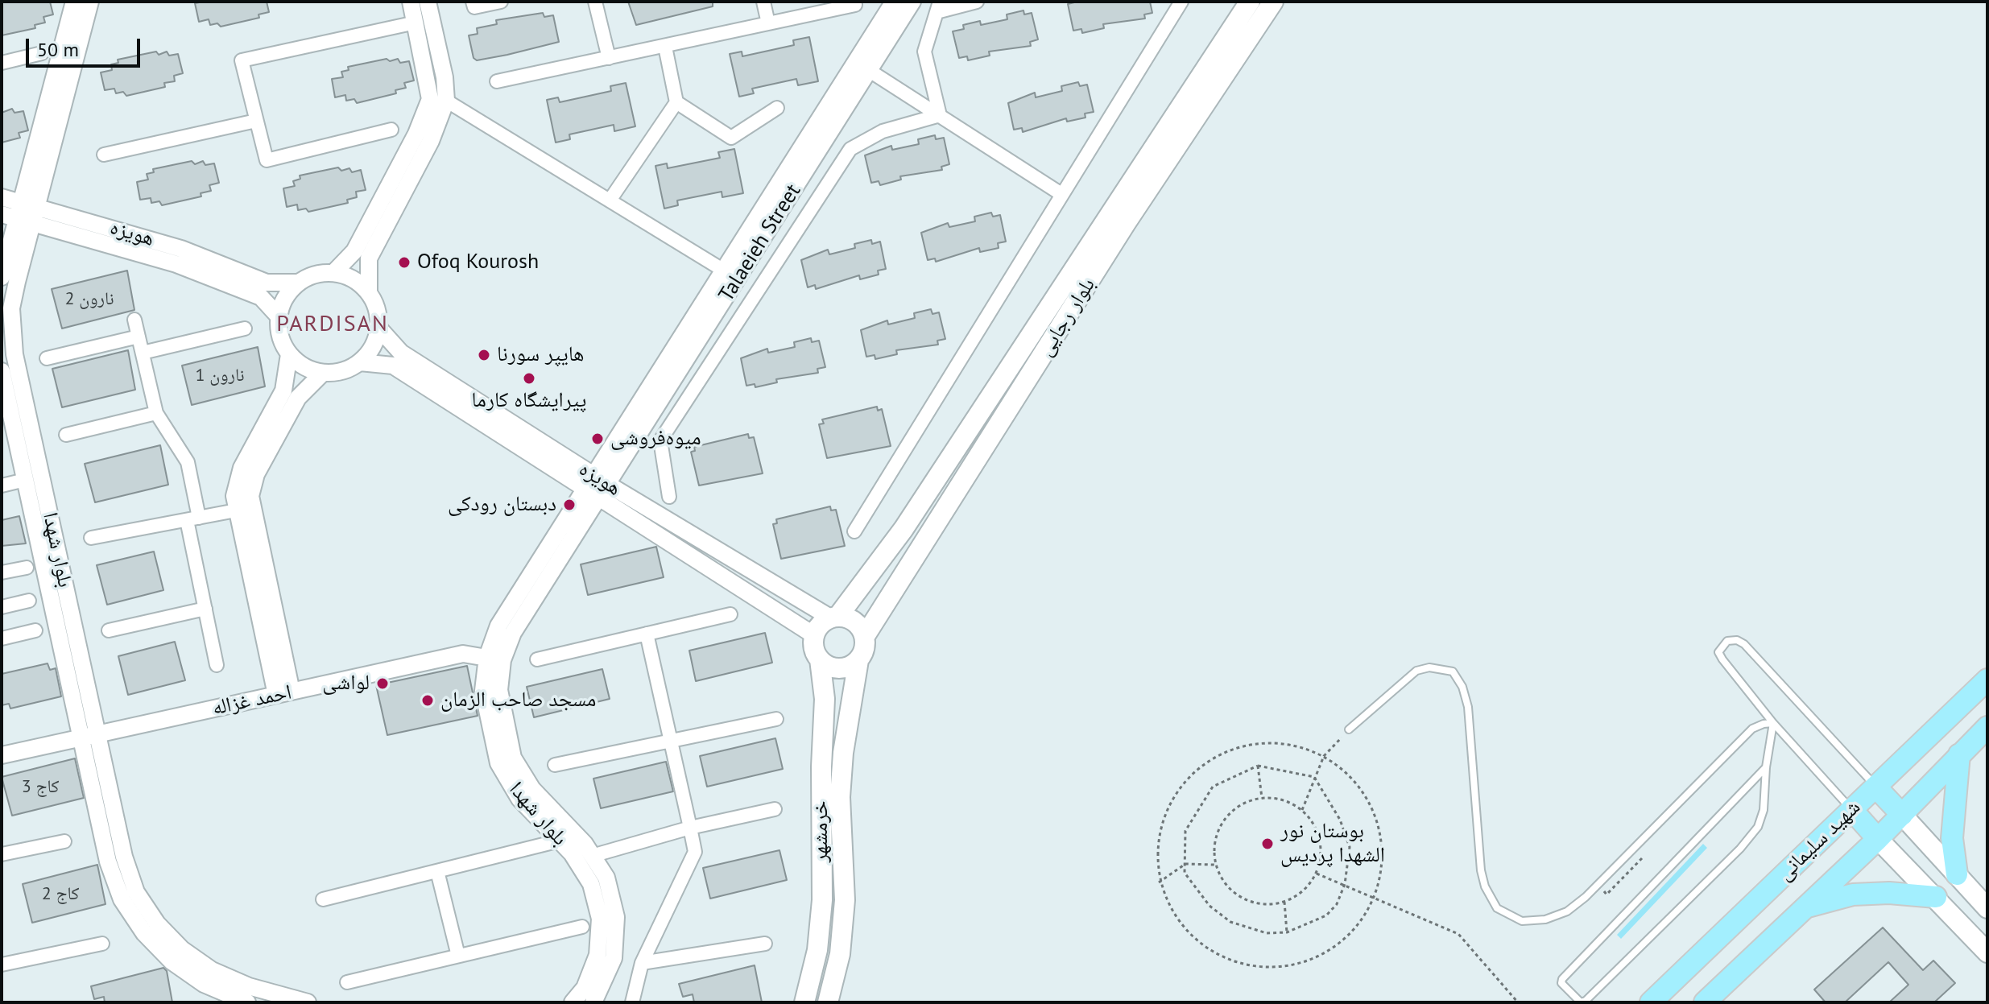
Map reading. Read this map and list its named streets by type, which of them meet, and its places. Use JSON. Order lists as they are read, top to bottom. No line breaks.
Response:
{"streets":{"main road":["بلوار رجایی","خرمشهر","شهید سلیمانی"],"street":["هویزه","Talaeieh Street","بلوار شهدا","احمد غزاله"]},"crossings":[["هویزه","Talaeieh Street"],["هویزه","بلوار رجایی"],["هویزه","بلوار شهدا"],["هویزه","خرمشهر"],["Talaeieh Street","بلوار شهدا"],["بلوار رجایی","خرمشهر"],["بلوار شهدا","احمد غزاله"]],"districts":["PARDISAN"],"places":["Ofoq Kourosh","هایپر سورنا","پیرایشگاه کارما","میوه‌فروشی","دبستان رودکی","لواشی","مسجد صاحب الزمان","بوستان نور الشهدا پردیس"],"house_numbers":["نارون 2","نارون 1","کاج 3","کاج 2"],"scale_bar":"50 m"}
